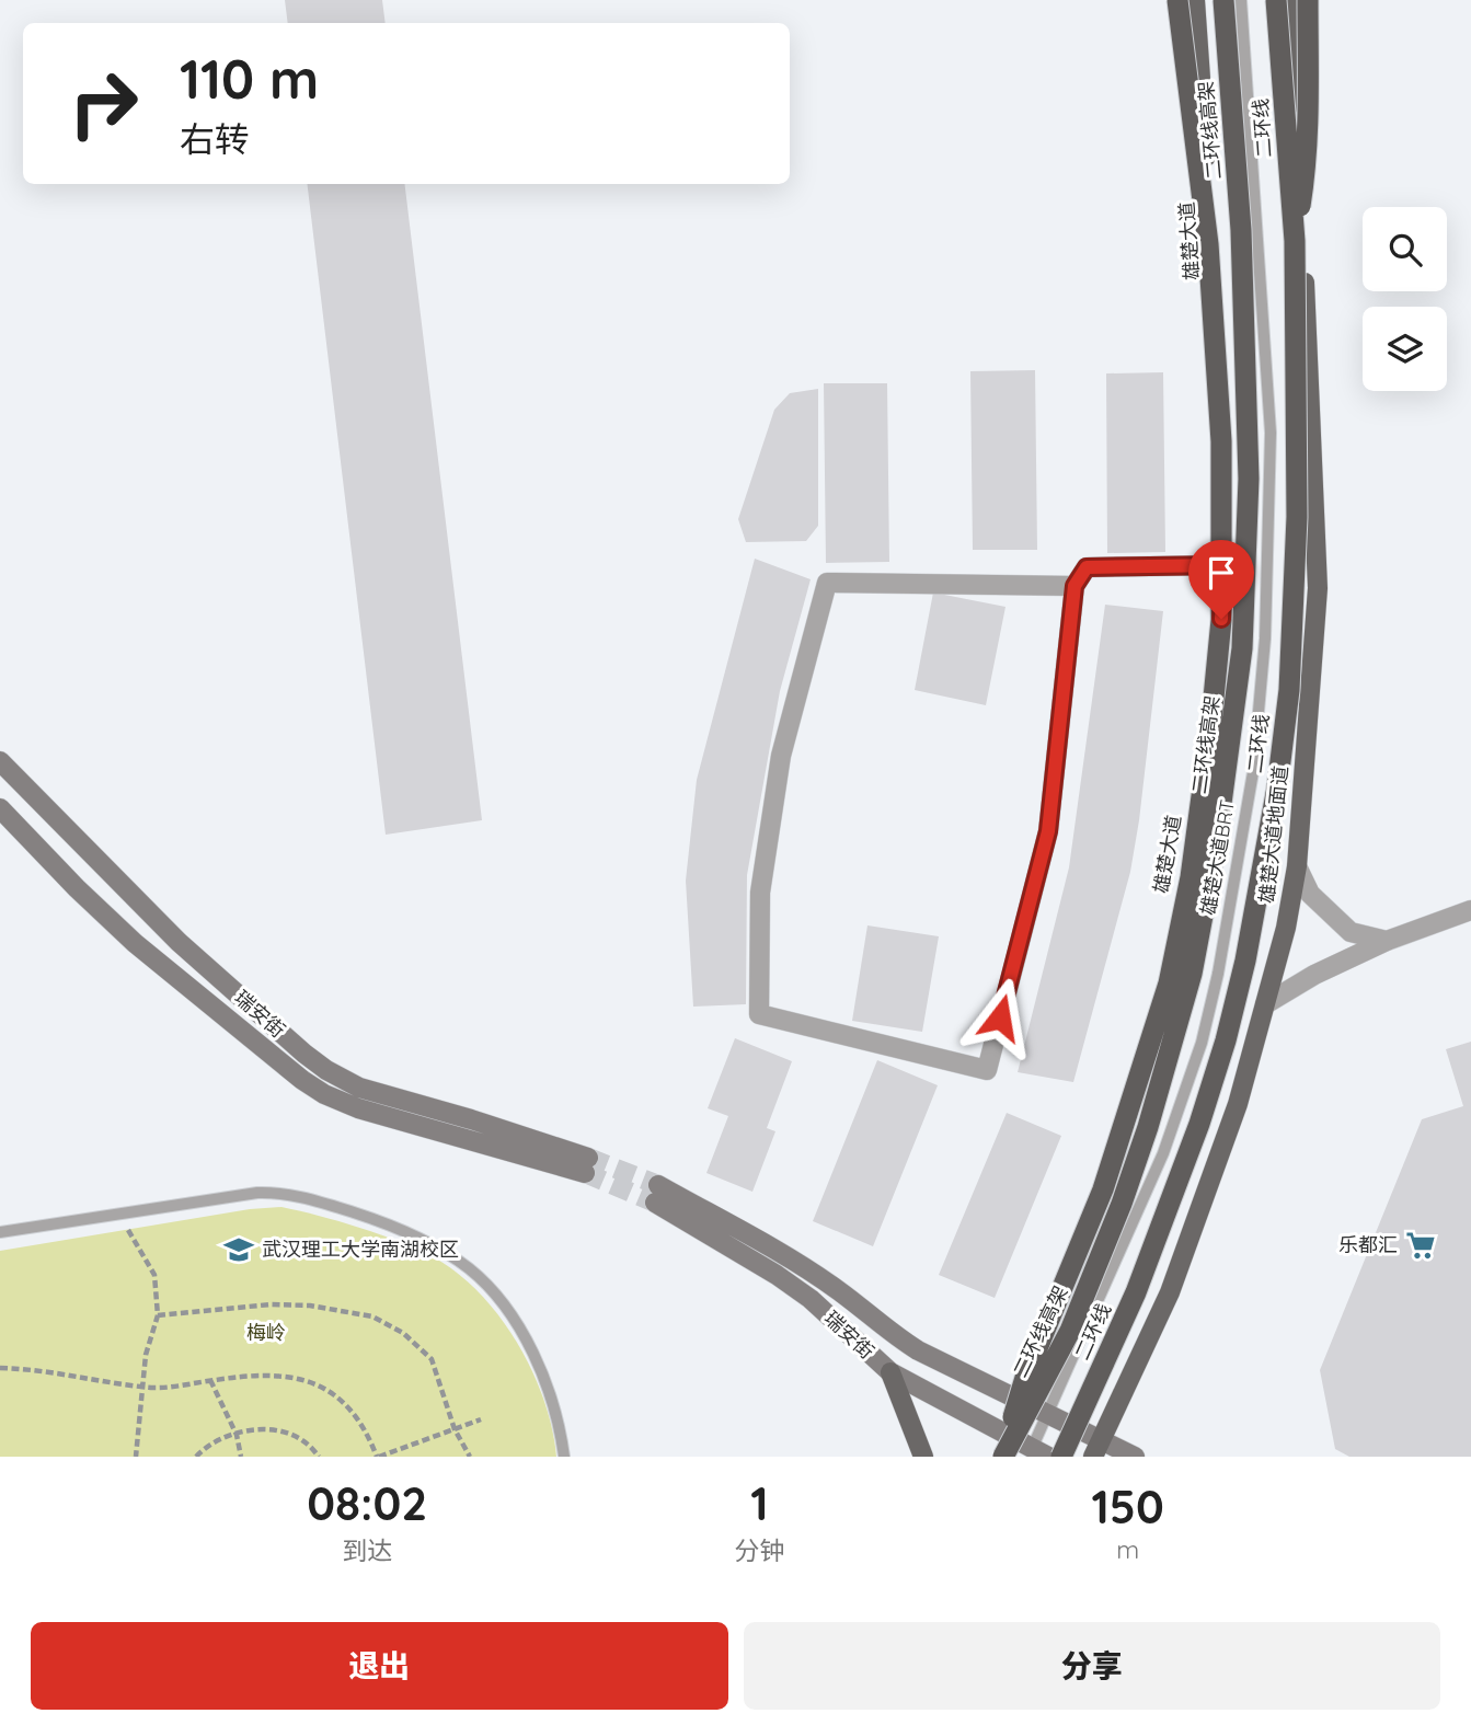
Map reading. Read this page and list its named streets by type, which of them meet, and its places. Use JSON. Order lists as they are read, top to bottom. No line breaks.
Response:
{"streets":{"highway":["二环线","二环线高架"],"main road":["雄楚大道","雄楚大道地面道","瑞安街"],"lane":["雄楚大道BRT"]},"crossings":[["二环线高架","雄楚大道"],["雄楚大道","瑞安街"],["雄楚大道地面道","瑞安街"],["雄楚大道BRT","瑞安街"]],"parks":["梅岭"],"places":{"supermarket":["乐都汇"],"school or university":["武汉理工大学南湖校区"]},"page":{"turn":["110 m","右转"],"eta":["08:02","到达","1","分钟","150","m"],"buttons":["退出","分享"]}}
